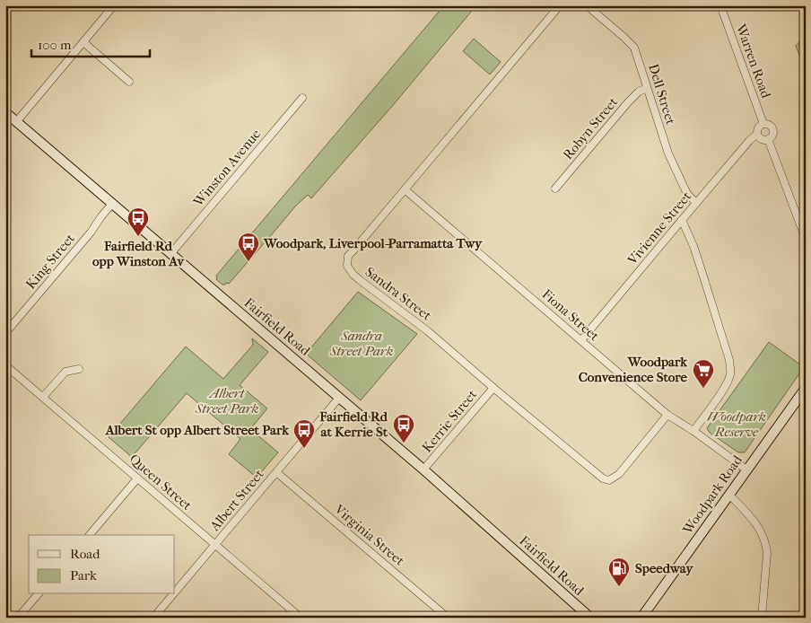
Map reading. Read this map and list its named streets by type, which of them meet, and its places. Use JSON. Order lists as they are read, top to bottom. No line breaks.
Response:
{"streets":{"main road":["Fairfield Road","Woodpark Road"],"street":["Warren Road","Dell Street","Robyn Street","Winston Avenue","Vivienne Street","King Street","Sandra Street","Fiona Street","Kerrie Street","Queen Street","Albert Street","Virginia Street"]},"crossings":[["Warren Road","Vivienne Street"],["Dell Street","Robyn Street"],["Dell Street","Vivienne Street"],["Winston Avenue","Fairfield Road"],["Vivienne Street","Fiona Street"],["King Street","Fairfield Road"],["Sandra Street","Fiona Street"],["Sandra Street","Kerrie Street"],["Fiona Street","Woodpark Road"],["Fairfield Road","Kerrie Street"],["Fairfield Road","Albert Street"],["Queen Street","Albert Street"],["Albert Street","Virginia Street"]],"parks":["Sandra Street Park","Albert Street Park","Woodpark Reserve"],"places":{"bus stop":["Fairfield Rd opp Winston Av","Woodpark, Liverpool-Parramatta Twy","Fairfield Rd at Kerrie St","Albert St opp Albert Street Park"],"supermarket":["Woodpark Convenience Store"],"fuel station":["Speedway"]},"legend":["Road","Park"],"scale_bar":"100 m"}
